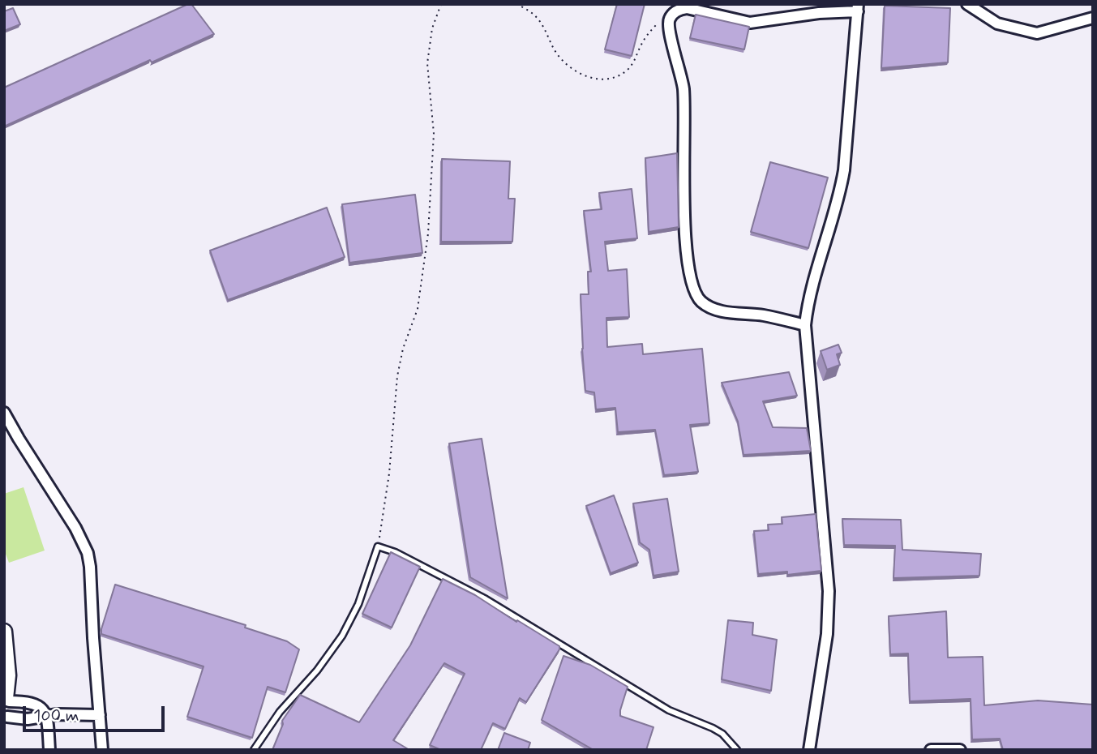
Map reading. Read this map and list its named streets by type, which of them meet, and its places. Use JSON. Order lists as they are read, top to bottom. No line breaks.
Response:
{"scale_bar":"100 m"}
